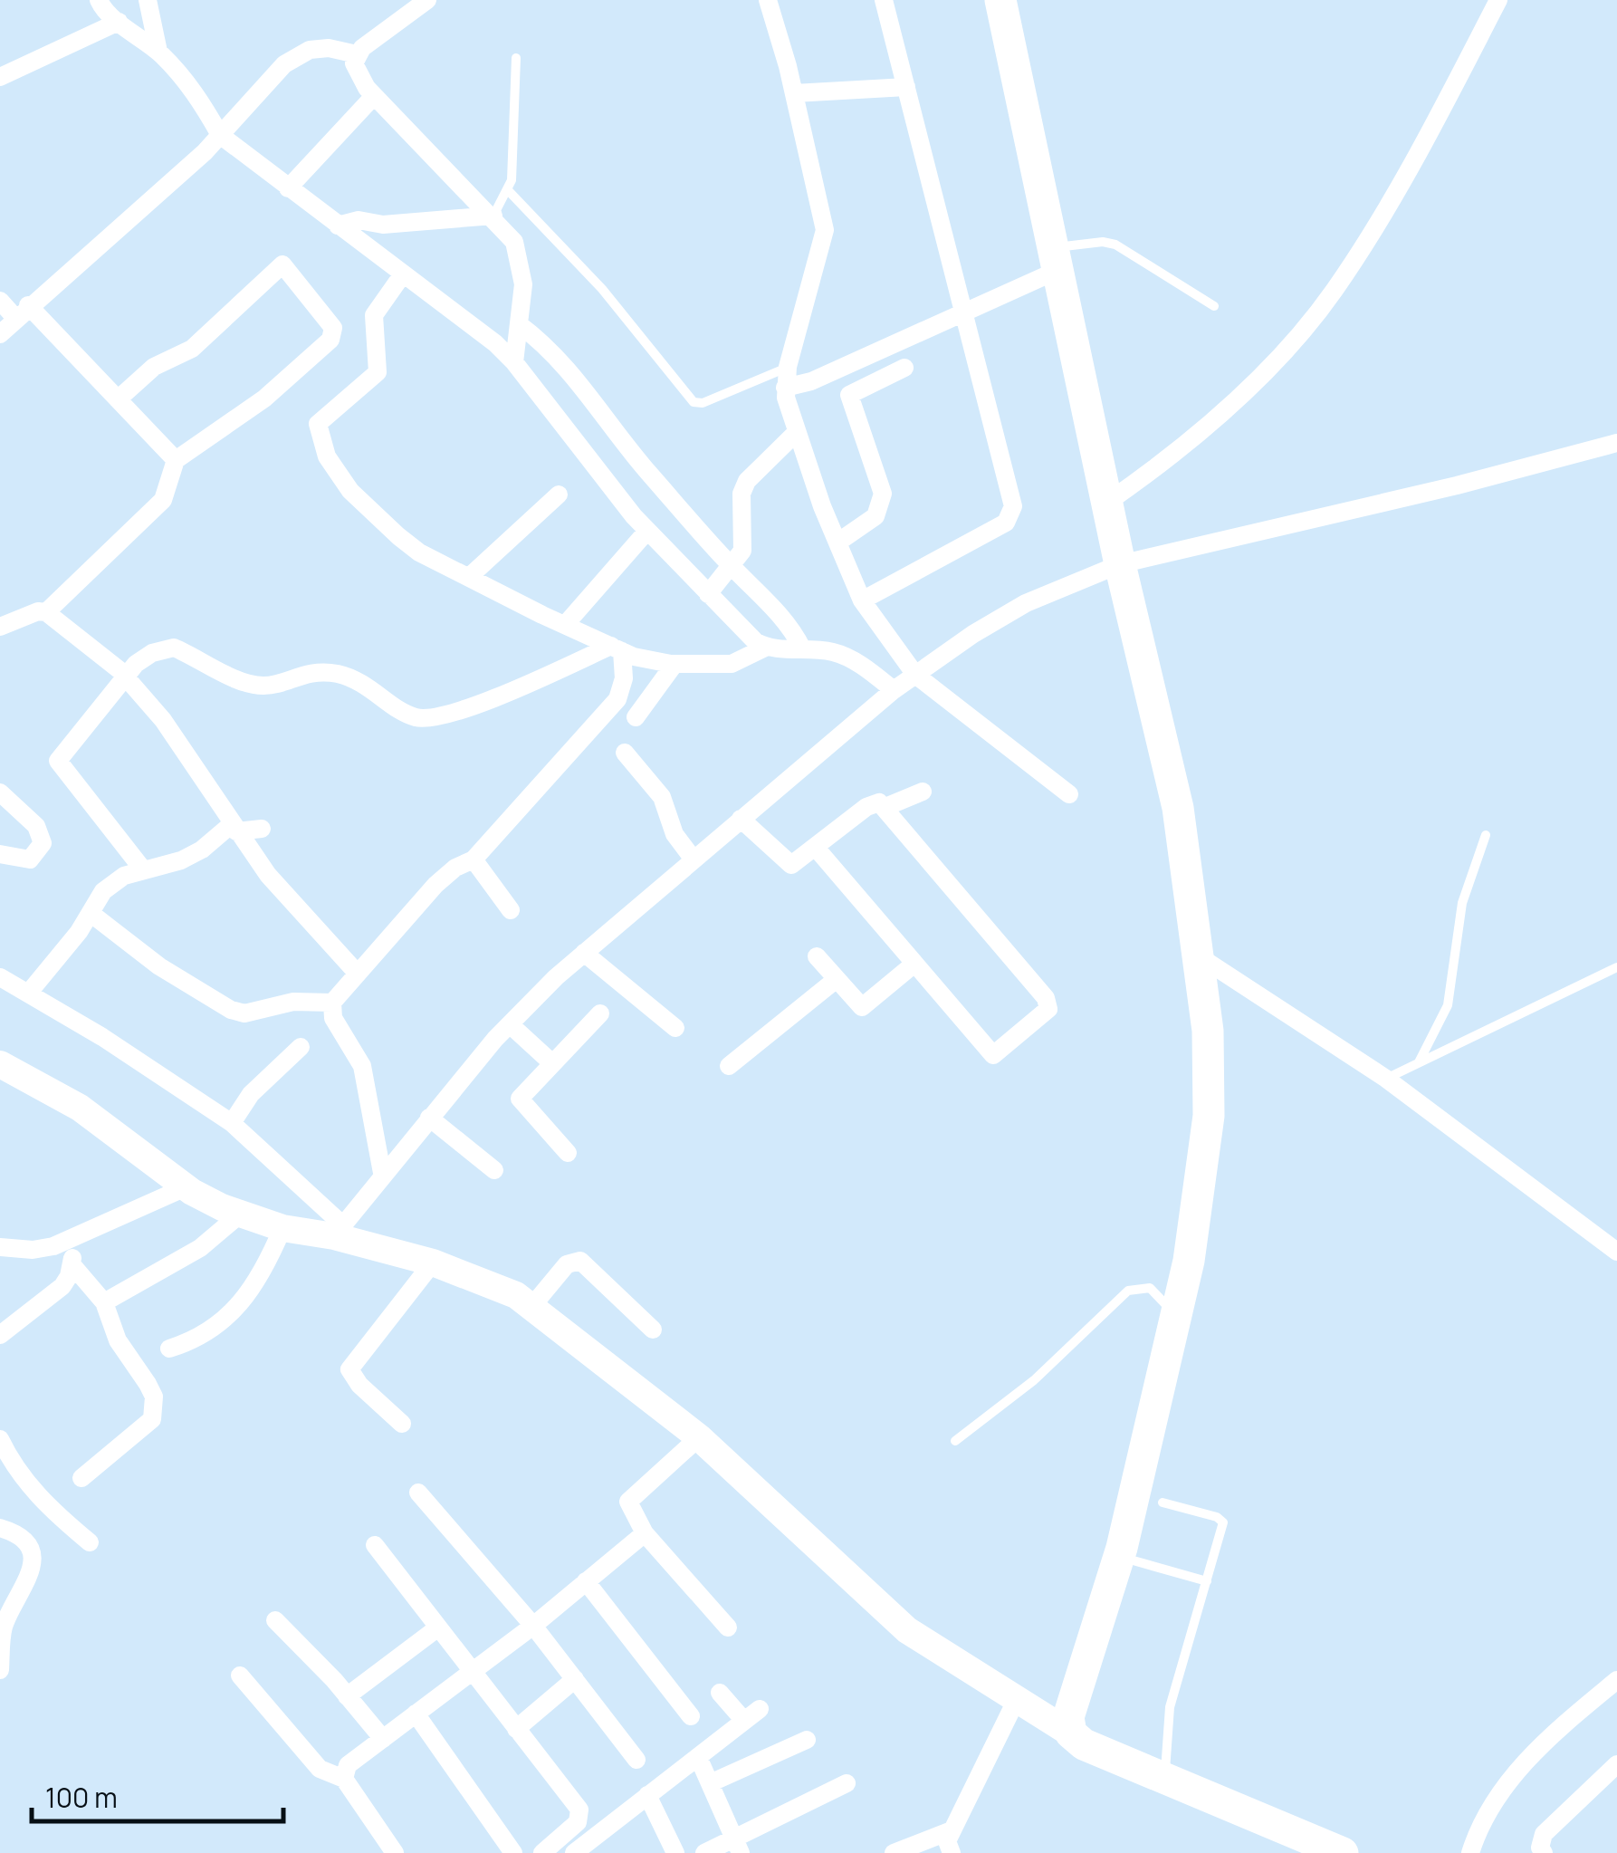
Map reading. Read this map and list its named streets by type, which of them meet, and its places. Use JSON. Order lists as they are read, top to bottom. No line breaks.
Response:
{"scale_bar":"100 m"}
